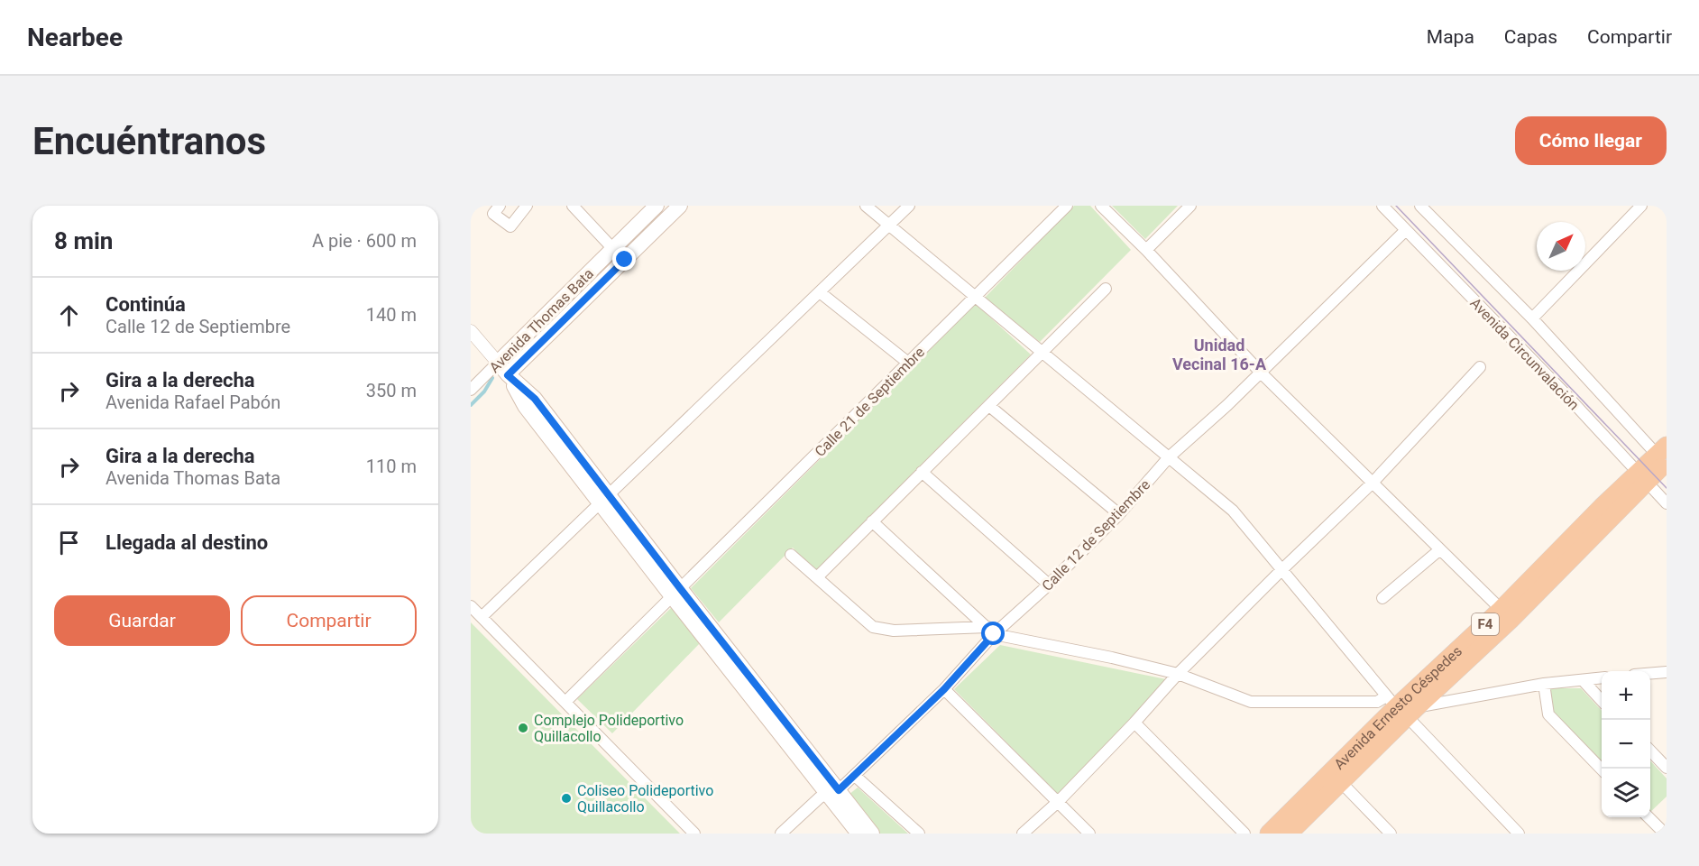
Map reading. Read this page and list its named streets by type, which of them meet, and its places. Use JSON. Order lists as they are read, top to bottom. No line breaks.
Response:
{"streets":{"highway":["F4","Avenida Ernesto Céspedes"],"main road":["Avenida Thomas Bata"],"street":["Avenida Circunvalación","Calle 21 de Septiembre","Calle 12 de Septiembre"]},"crossings":[["Avenida Circunvalación","Calle 12 de Septiembre"],["Avenida Circunvalación","Avenida Ernesto Céspedes"]],"districts":["Unidad Vecinal 16-A"],"places":["Complejo Polideportivo Quillacollo","Coliseo Polideportivo Quillacollo"],"north":"top right","page":{"header":"Nearbee","nav":["Mapa","Capas","Compartir"],"buttons":["Cómo llegar",["Guardar","Compartir"]],"title":"Encuéntranos","heading":["8 min","A pie · 600 m"],"list":[["Continúa","Calle 12 de Septiembre","140 m"],["Gira a la derecha","Avenida Rafael Pabón","350 m"],["Gira a la derecha","Avenida Thomas Bata","110 m"],"Llegada al destino"],"map_buttons":["+","−"]}}
